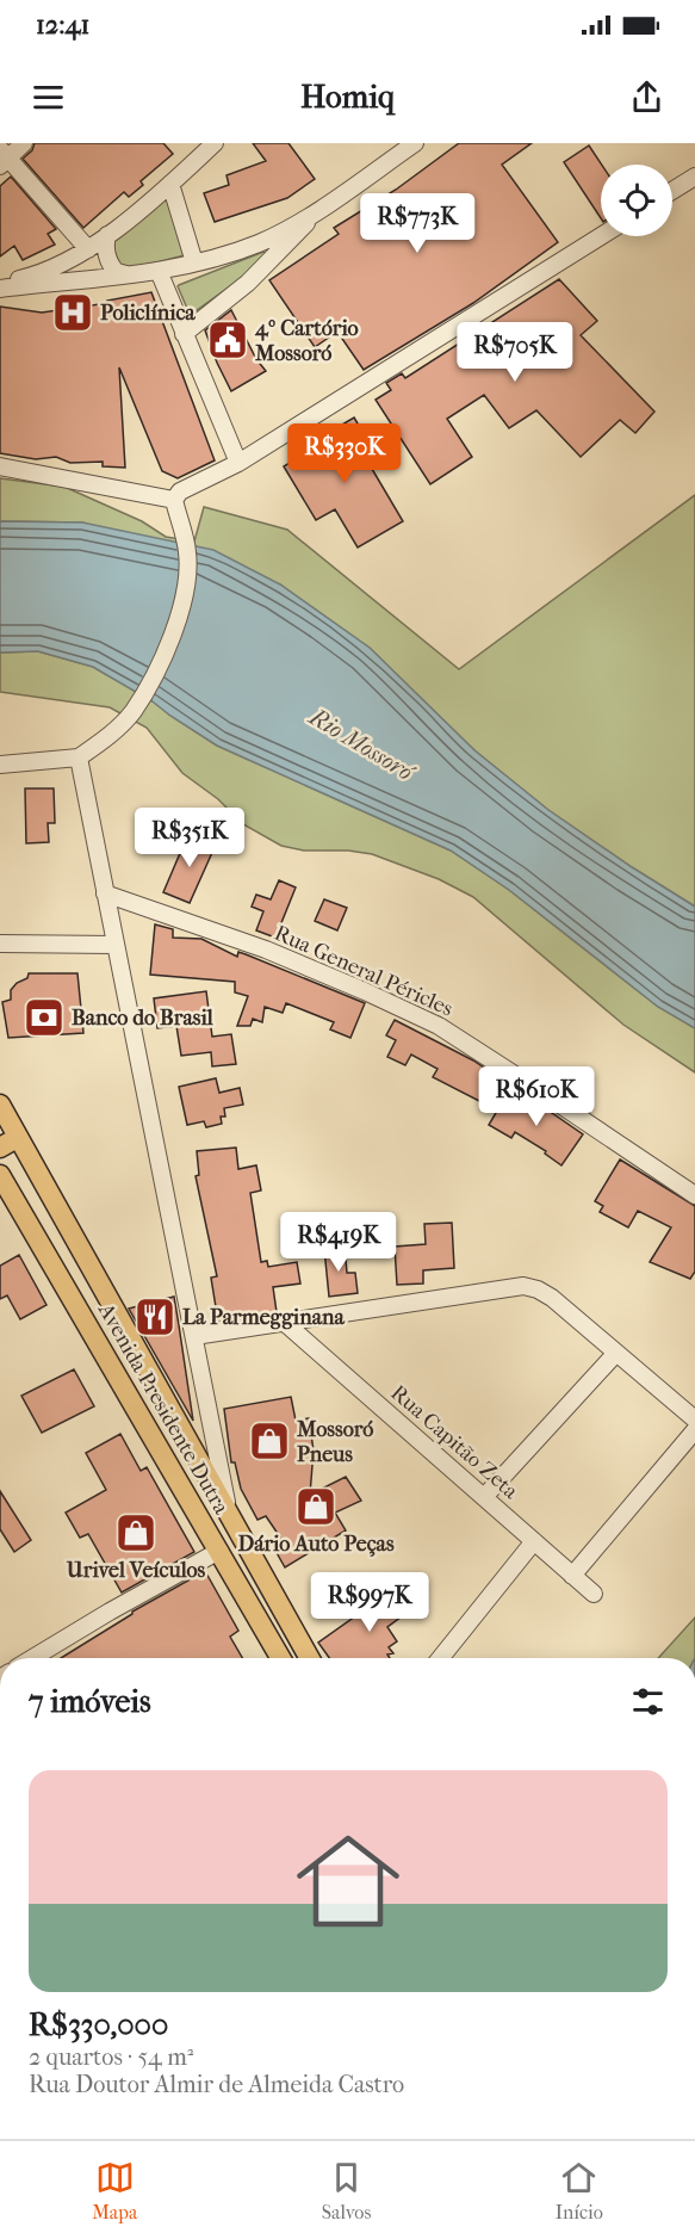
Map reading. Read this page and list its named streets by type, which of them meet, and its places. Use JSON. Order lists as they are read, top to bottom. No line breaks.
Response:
{"streets":{"main road":["Avenida Presidente Dutra"],"street":["Rua General Péricles","Rua Capitão Zeta"]},"water":["Rio Mossoró"],"places":{"hospital":["Policlínica"],"public building":["4º Cartório Mossoró"],"bank":["Banco do Brasil"],"restaurant":["La Parmegginana"],"shop":["Mossoró Pneus","Dário Auto Peças","Urivel Veículos"]},"page":{"status":"12:41","header":"Homiq","price":["R$773K","R$705K","R$330K","R$351K","R$610K","R$419K","R$997K"],"heading":"7 imóveis","list":[{"name":"R$330,000","note":"2 quartos · 54 m² · Rua Doutor Almir de Almeida Castro"}],"tabs":["Mapa","Salvos","Início"]}}
